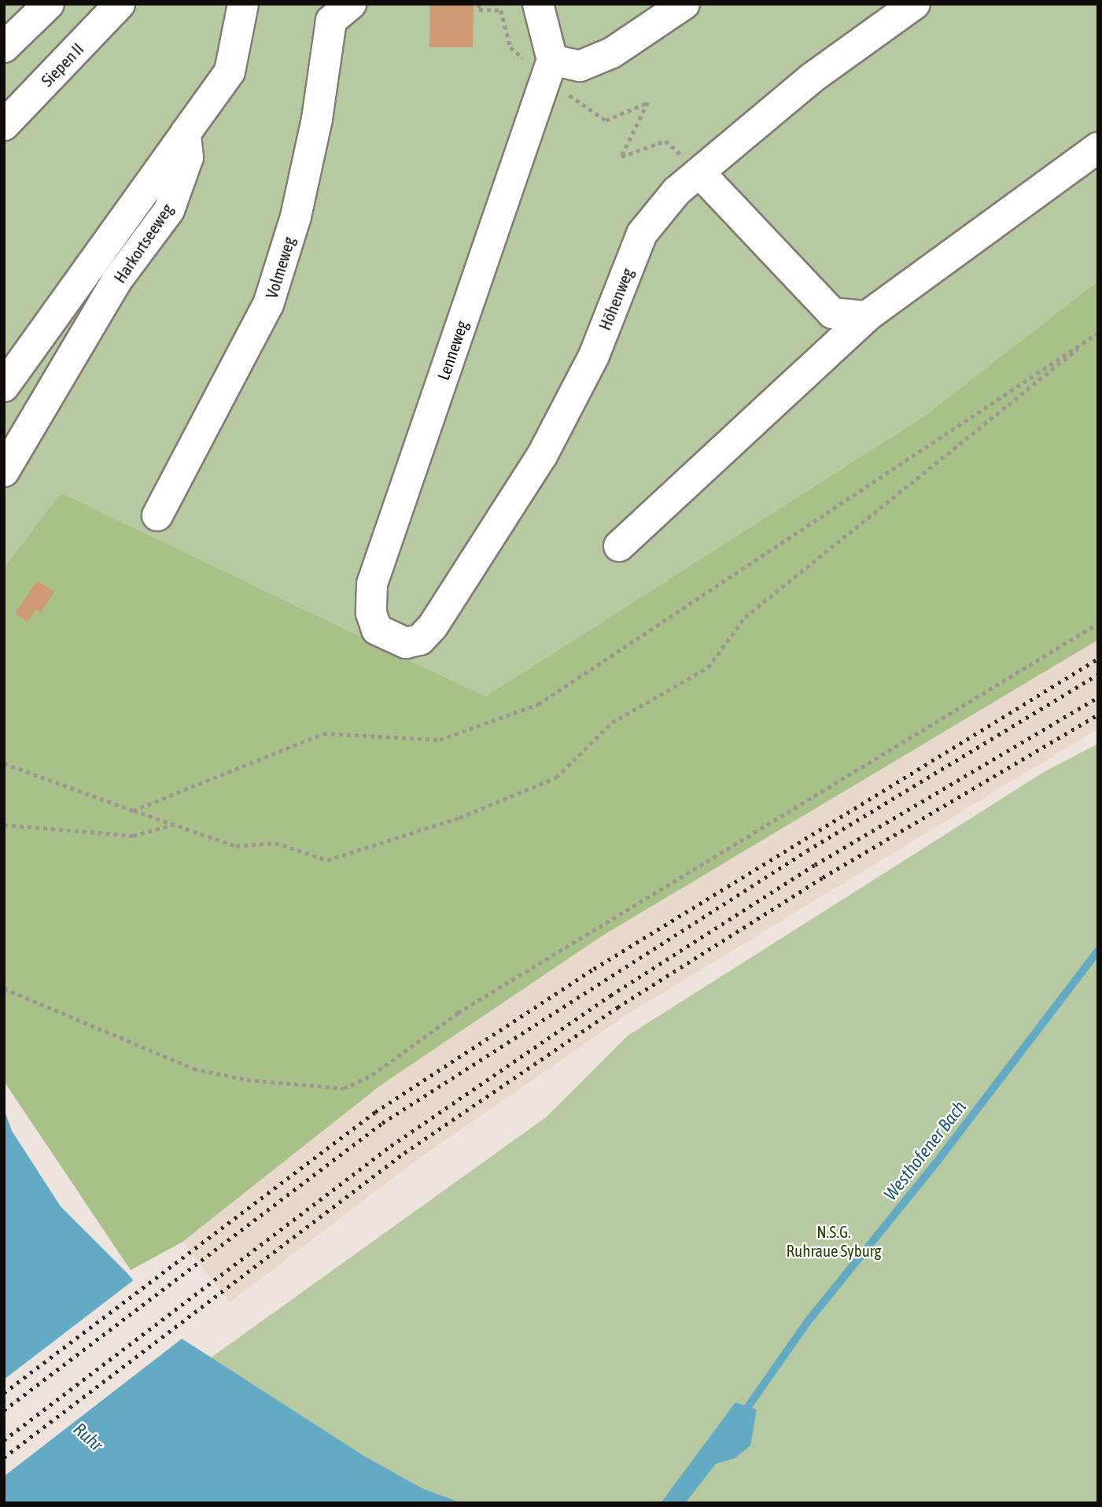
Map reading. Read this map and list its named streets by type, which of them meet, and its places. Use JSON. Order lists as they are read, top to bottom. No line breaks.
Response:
{"streets":{"lane":["Siepen II","Harkortseeweg","Volmeweg","Höhenweg","Lenneweg"]},"crossings":[["Höhenweg","Lenneweg"]],"water":["Westhofener Bach","Ruhr"],"parks":["N.S.G. Ruhraue Syburg"]}
